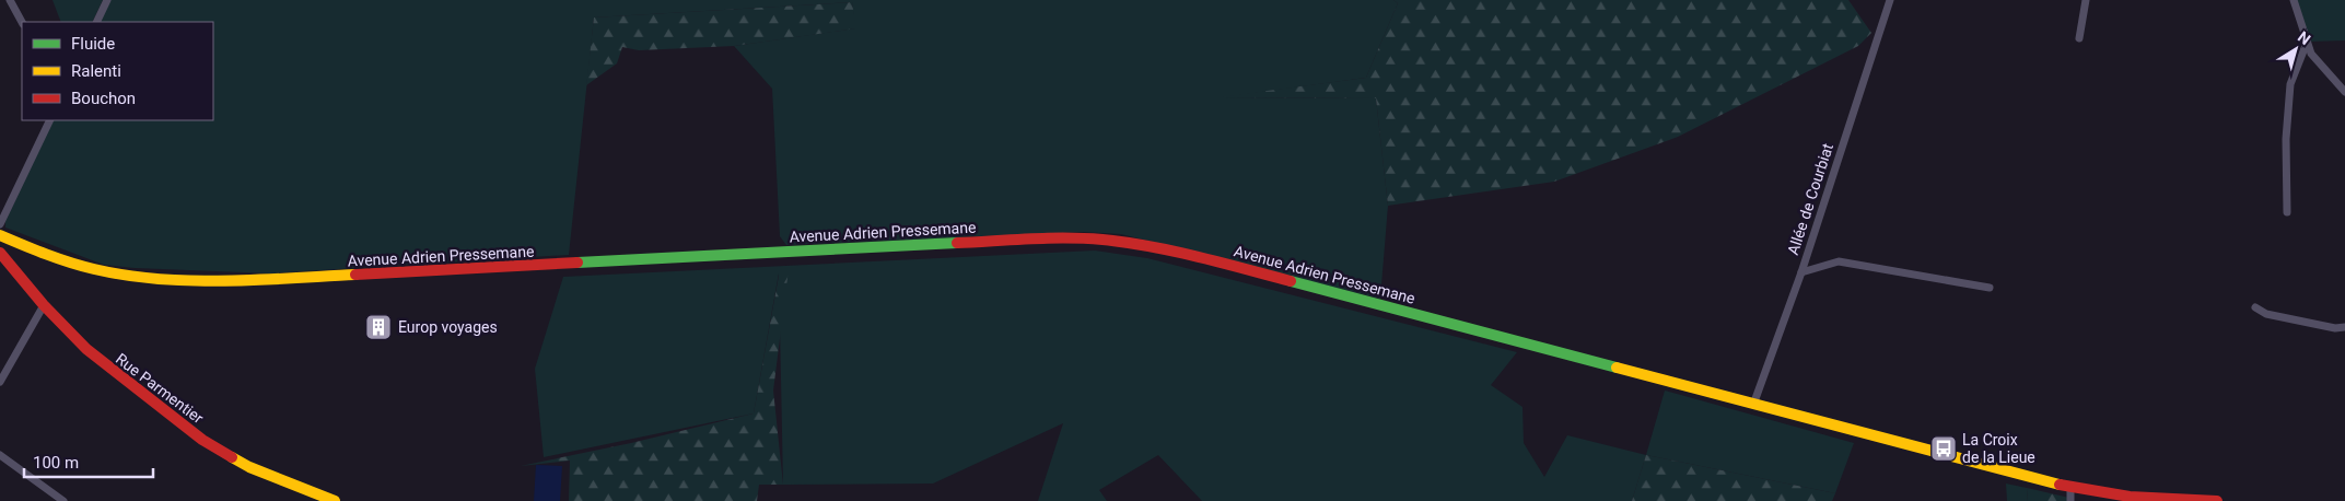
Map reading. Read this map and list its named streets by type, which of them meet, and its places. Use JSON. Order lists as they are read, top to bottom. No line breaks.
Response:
{"streets":{"main road":["Avenue Adrien Pressemane","Rue Parmentier"],"street":["Allée de Courbiat"]},"crossings":[["Allée de Courbiat","Avenue Adrien Pressemane"]],"places":{"building":["Europ voyages"],"bus stop":["La Croix de la Lieue"]},"legend":["Fluide","Ralenti","Bouchon"],"scale_bar":"100 m","north":"top right"}
